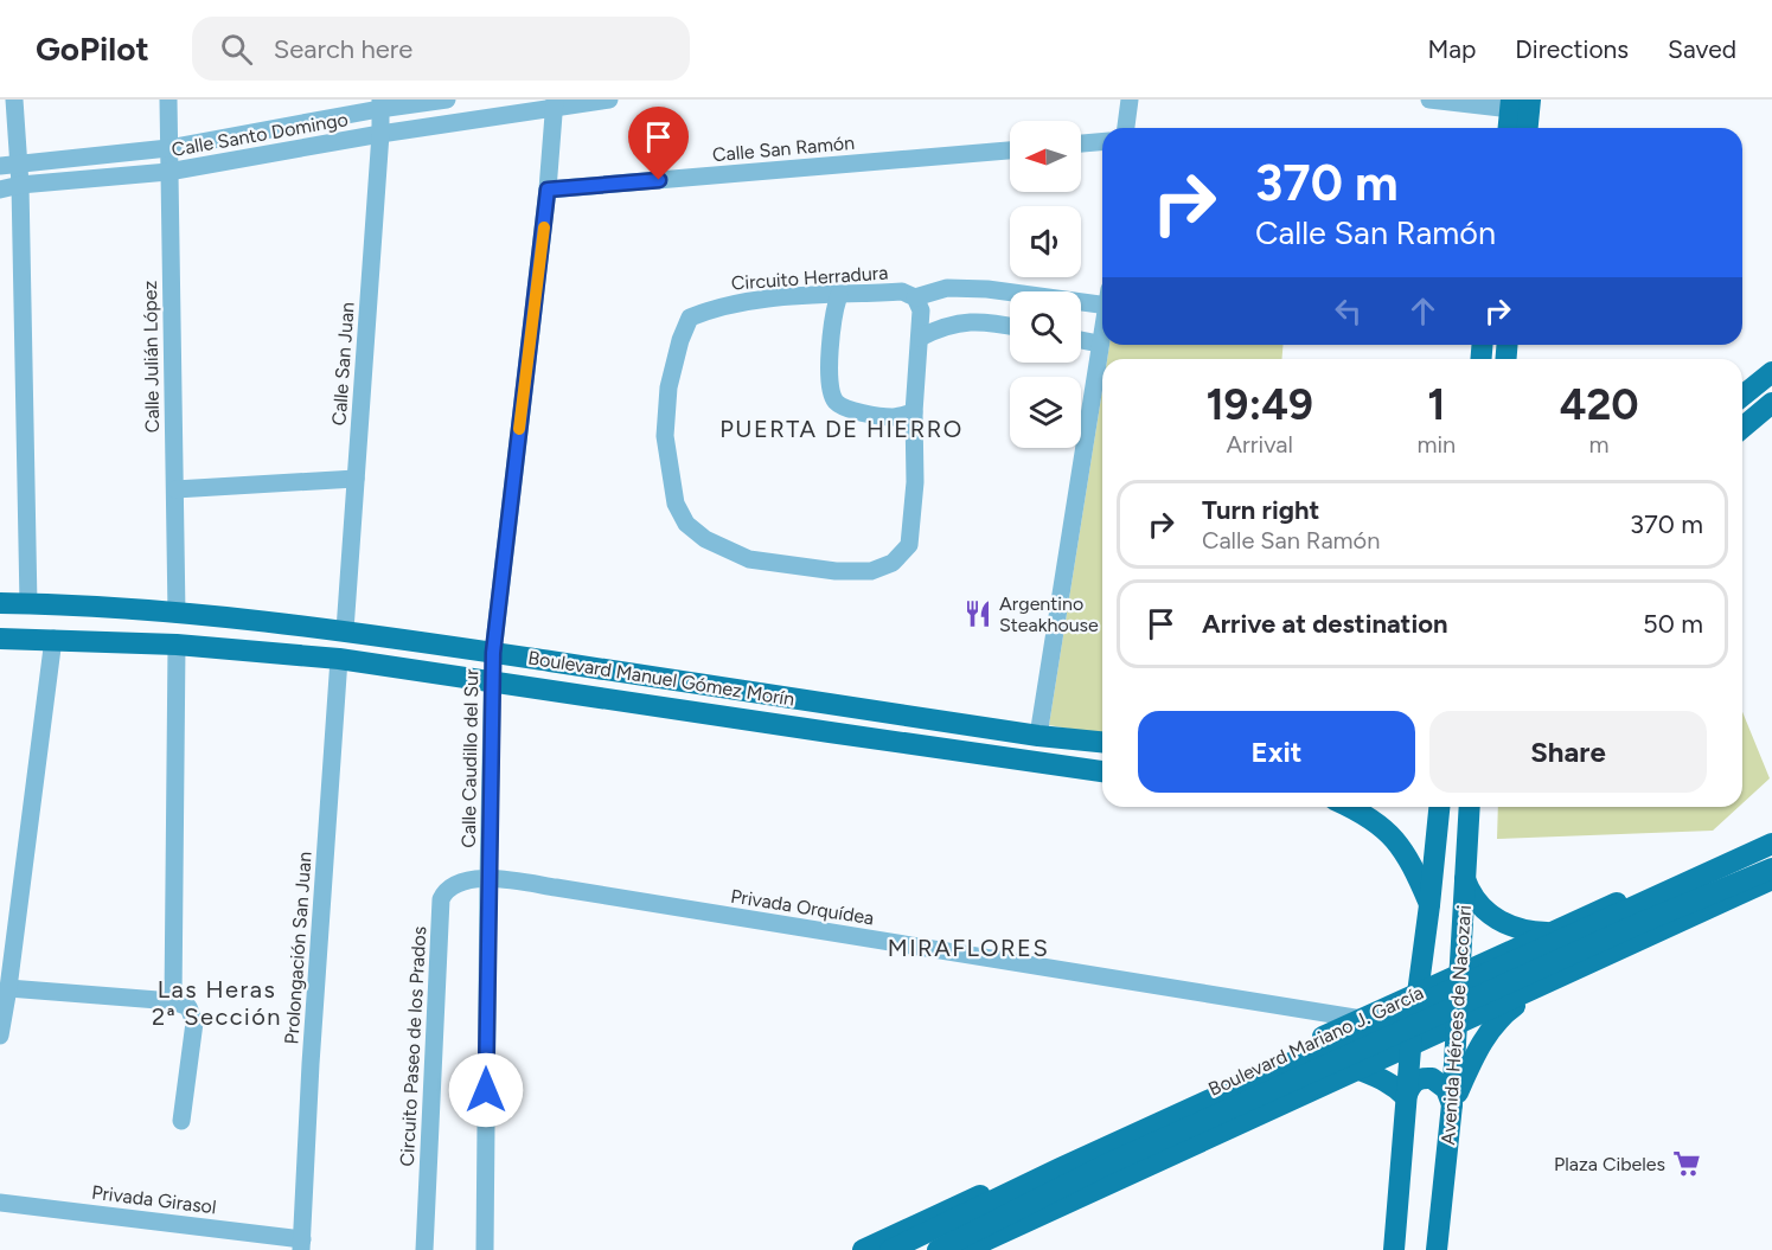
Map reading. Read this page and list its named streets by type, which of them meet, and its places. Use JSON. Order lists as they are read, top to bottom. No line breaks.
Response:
{"streets":{"main road":["Boulevard Manuel Gómez Morín","Avenida Héroes de Nacozari","Boulevard Mariano J. García"],"street":["Calle Santo Domingo","Calle San Ramón","Circuito Herradura","Calle Julián López","Calle San Juan","Calle Caudillo del Sur","Privada Orquídea","Prolongación San Juan","Circuito Paseo de los Prados","Privada Girasol"]},"crossings":[["Calle Santo Domingo","Calle Julián López"],["Calle Santo Domingo","Calle San Juan"],["Calle Santo Domingo","Calle Caudillo del Sur"],["Calle San Ramón","Calle Caudillo del Sur"],["Calle Julián López","Boulevard Manuel Gómez Morín"],["Calle San Juan","Boulevard Manuel Gómez Morín"],["Boulevard Manuel Gómez Morín","Calle Caudillo del Sur"],["Boulevard Manuel Gómez Morín","Prolongación San Juan"],["Calle Caudillo del Sur","Privada Orquídea"],["Calle Caudillo del Sur","Circuito Paseo de los Prados"],["Privada Orquídea","Boulevard Mariano J. García"],["Privada Orquídea","Circuito Paseo de los Prados"],["Prolongación San Juan","Privada Girasol"],["Avenida Héroes de Nacozari","Boulevard Mariano J. García"]],"districts":["PUERTA DE HIERRO","MIRAFLORES","Las Heras 2ª Sección"],"places":{"restaurant":["Argentino Steakhouse"],"supermarket":["Plaza Cibeles"]},"north":"left","page":{"header":"GoPilot","search":"Search here","nav":["Map","Directions","Saved"],"turn":["370 m","Calle San Ramón"],"eta":["19:49","Arrival","1","min","420","m"],"list":[{"name":"Turn right","note":"Calle San Ramón","value":"370 m"},{"name":"Arrive at destination","value":"50 m"}],"buttons":["Exit","Share"]}}
